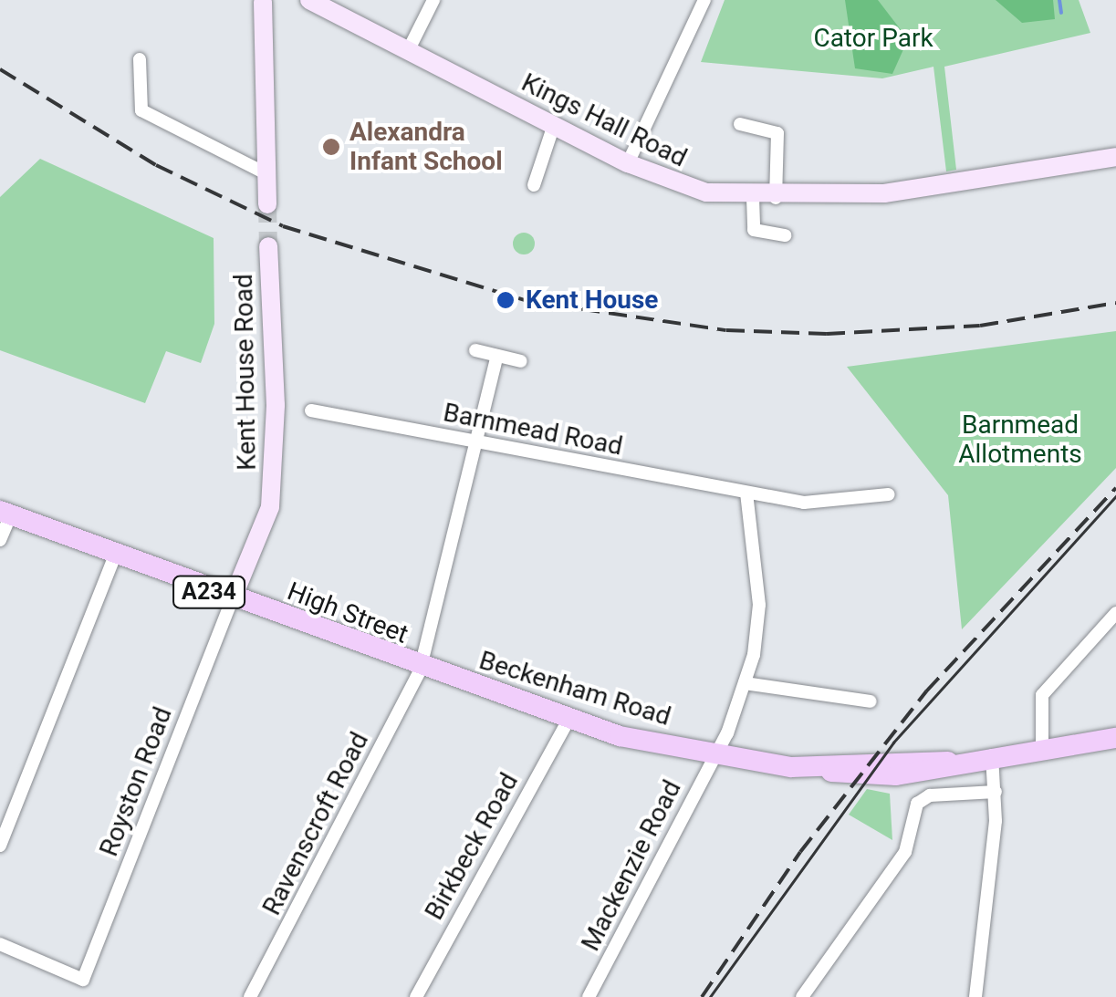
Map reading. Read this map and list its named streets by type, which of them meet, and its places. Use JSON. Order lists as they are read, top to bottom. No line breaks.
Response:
{"streets":{"main road":["A234","High Street","Beckenham Road"],"street":["Kings Hall Road","Kent House Road","Barnmead Road","Royston Road","Ravenscroft Road","Birkbeck Road","Mackenzie Road"]},"crossings":[["Kent House Road","High Street"],["Kent House Road","Royston Road"],["Barnmead Road","Ravenscroft Road"],["High Street","Beckenham Road"],["High Street","Royston Road"],["High Street","Ravenscroft Road"],["Beckenham Road","Ravenscroft Road"],["Beckenham Road","Birkbeck Road"],["Beckenham Road","Mackenzie Road"]],"parks":["Cator Park","Barnmead Allotments"],"places":["Alexandra Infant School","Kent House"]}
